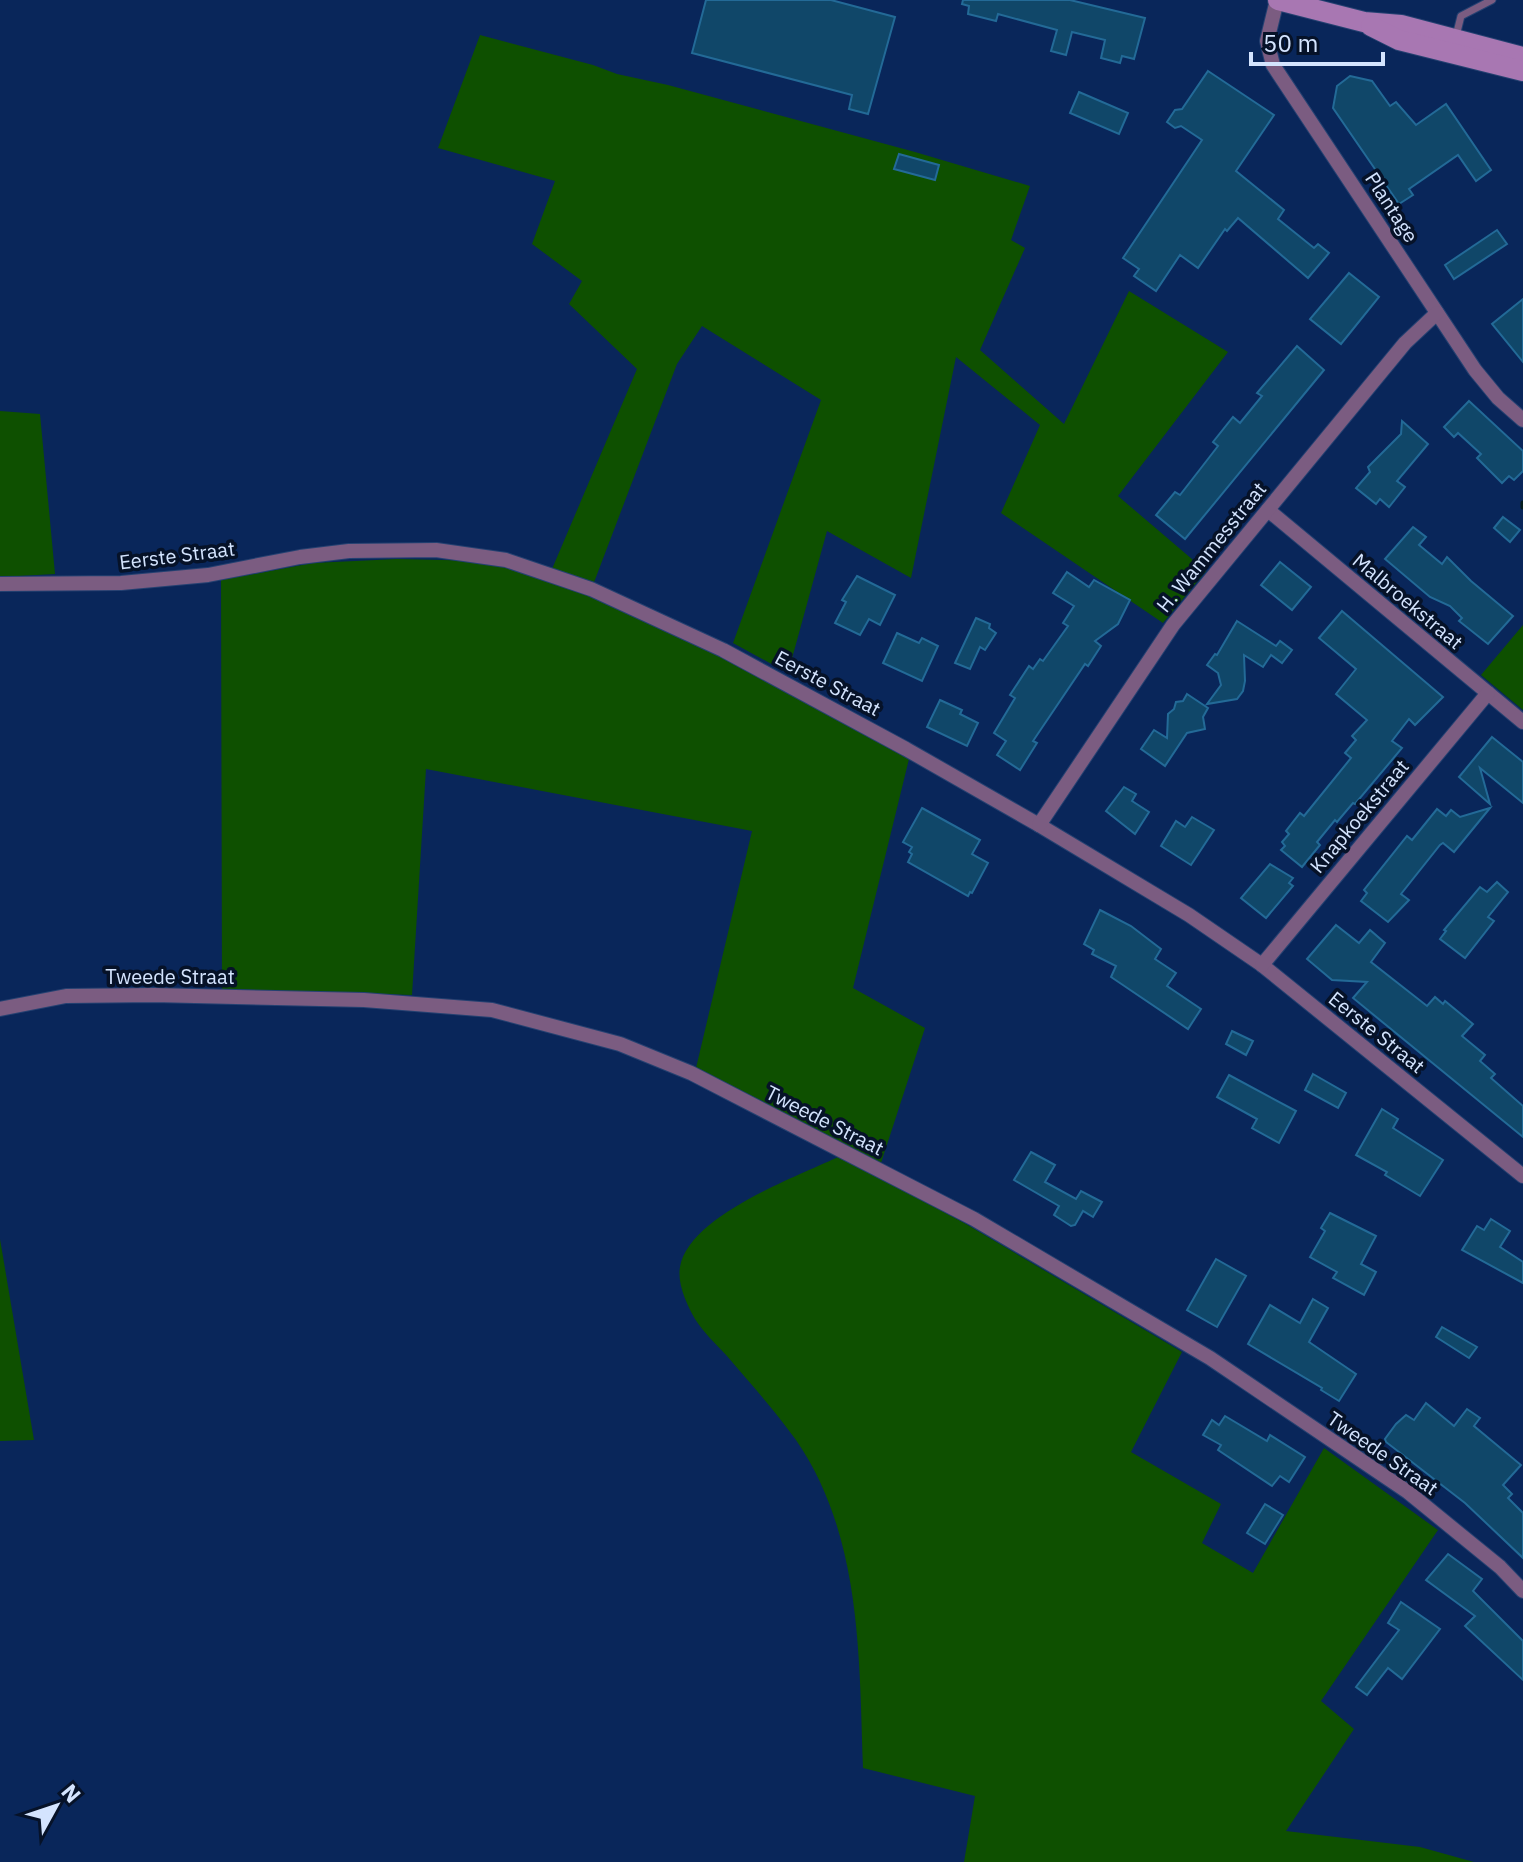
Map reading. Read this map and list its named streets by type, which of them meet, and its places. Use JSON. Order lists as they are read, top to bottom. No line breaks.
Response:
{"streets":{"street":["Plantage","H. Wammesstraat","Eerste Straat","Malbroekstraat","Knapkoekstraat","Tweede Straat"]},"crossings":[["Plantage","H. Wammesstraat"],["H. Wammesstraat","Eerste Straat"],["H. Wammesstraat","Malbroekstraat"],["Eerste Straat","Knapkoekstraat"],["Malbroekstraat","Knapkoekstraat"]],"scale_bar":"50 m","north":"top right"}
